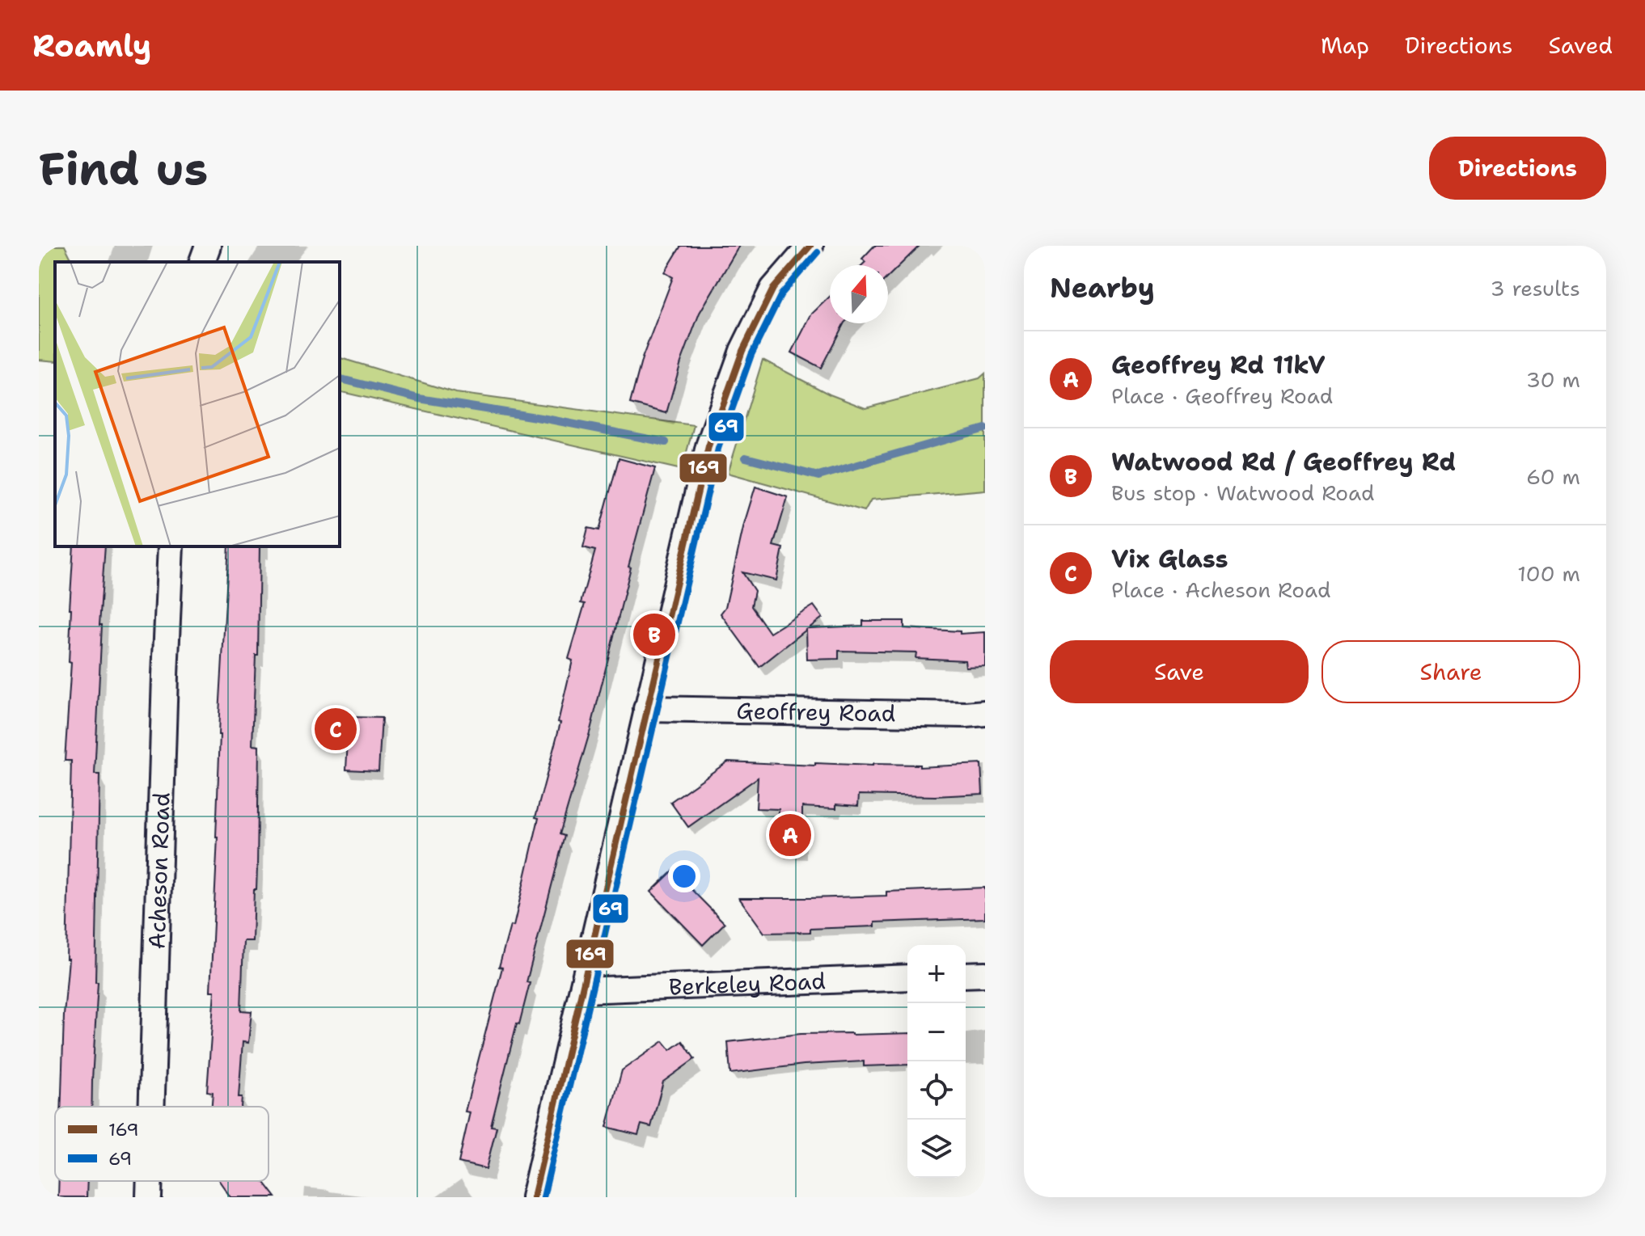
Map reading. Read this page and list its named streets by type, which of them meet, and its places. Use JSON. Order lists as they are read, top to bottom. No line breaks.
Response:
{"streets":{"street":["Geoffrey Road","Acheson Road","Berkeley Road"]},"lines":["transit line 169","transit line 69"],"legend":["169","69"],"north":"top","page":{"header":"Roamly","nav":["Map","Directions","Saved"],"buttons":["Directions",["Save","Share"]],"title":"Find us","heading":["Nearby","3 results"],"list":[{"mark":"A","name":"Geoffrey Rd 11kV","note":"Place · Geoffrey Road","value":"30 m"},{"mark":"B","name":"Watwood Rd / Geoffrey Rd","note":"Bus stop · Watwood Road","value":"60 m"},{"mark":"C","name":"Vix Glass","note":"Place · Acheson Road","value":"100 m"}],"pins":["B","C","A"],"map_buttons":["+","−"]}}
